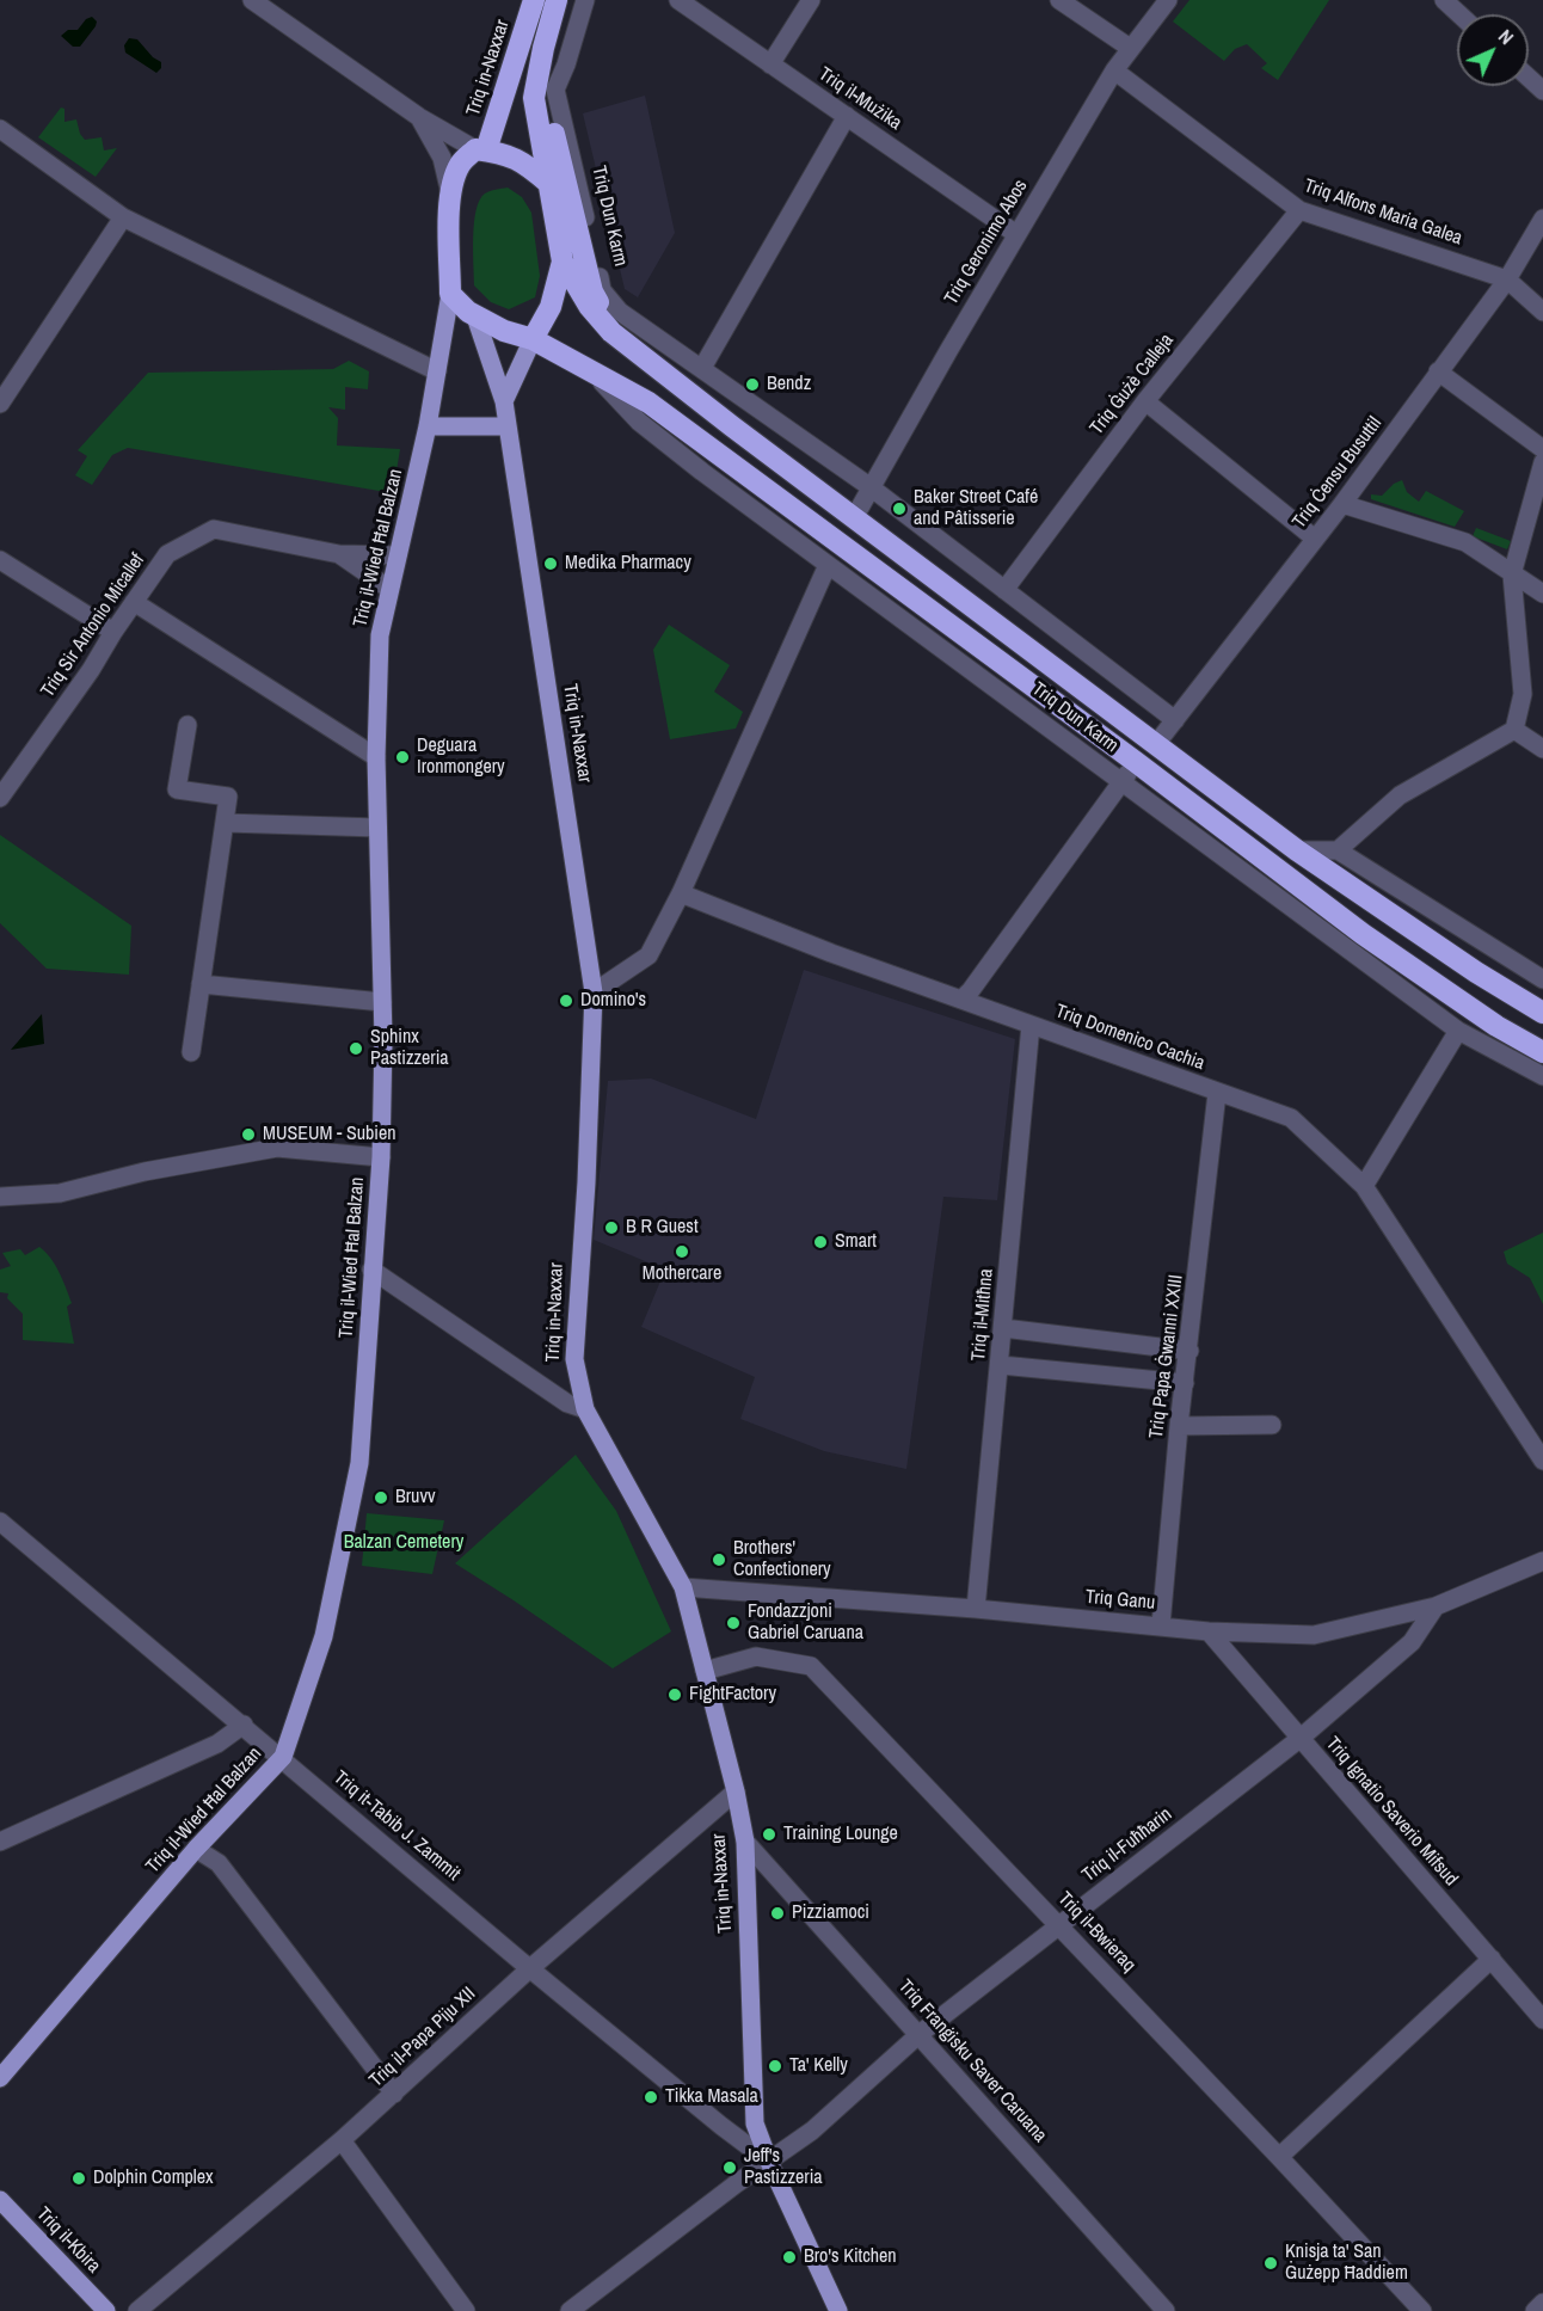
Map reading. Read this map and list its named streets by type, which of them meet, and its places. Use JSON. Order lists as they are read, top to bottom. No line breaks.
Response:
{"streets":{"highway":["Triq in-Naxxar","Triq Dun Karm"],"main road":["Triq il-Wied Ħal Balzan","Triq il-Kbira"],"street":["Triq il-Mużika","Triq Alfons Maria Galea","Triq Geronimo Abos","Triq Ġużè Calleja","Triq Ċensu Busuttil","Triq Sir Antonio Micallef","Triq Domenico Cachia","Triq il-Mitħna","Triq Papa Ġwanni XXIII","Triq Ganu","Triq Ignatio Saverio Mifsud","Triq it-Tabib J. Zammit","Triq il-Fuħħarin","Triq il-Bwieraq","Triq il-Papa Piju XII","Triq Franġisku Saver Caruana"]},"crossings":[["Triq in-Naxxar","Triq Dun Karm"],["Triq in-Naxxar","Triq il-Wied Ħal Balzan"],["Triq in-Naxxar","Triq Ganu"],["Triq in-Naxxar","Triq it-Tabib J. Zammit"],["Triq in-Naxxar","Triq il-Fuħħarin"],["Triq in-Naxxar","Triq il-Bwieraq"],["Triq in-Naxxar","Triq il-Papa Piju XII"],["Triq in-Naxxar","Triq Franġisku Saver Caruana"],["Triq il-Mużika","Triq Geronimo Abos"],["Triq Alfons Maria Galea","Triq Geronimo Abos"],["Triq Alfons Maria Galea","Triq Ġużè Calleja"],["Triq Alfons Maria Galea","Triq Ċensu Busuttil"],["Triq Dun Karm","Triq Geronimo Abos"],["Triq Dun Karm","Triq Ġużè Calleja"],["Triq Dun Karm","Triq Ċensu Busuttil"],["Triq Dun Karm","Triq il-Wied Ħal Balzan"],["Triq il-Wied Ħal Balzan","Triq Sir Antonio Micallef"],["Triq il-Wied Ħal Balzan","Triq it-Tabib J. Zammit"],["Triq Domenico Cachia","Triq il-Mitħna"],["Triq Domenico Cachia","Triq Papa Ġwanni XXIII"],["Triq il-Mitħna","Triq Ganu"],["Triq Papa Ġwanni XXIII","Triq Ganu"],["Triq Ganu","Triq Ignatio Saverio Mifsud"],["Triq Ganu","Triq il-Fuħħarin"],["Triq Ignatio Saverio Mifsud","Triq il-Fuħħarin"],["Triq it-Tabib J. Zammit","Triq il-Fuħħarin"],["Triq it-Tabib J. Zammit","Triq il-Papa Piju XII"],["Triq il-Fuħħarin","Triq il-Bwieraq"],["Triq il-Fuħħarin","Triq Franġisku Saver Caruana"]],"parks":["Balzan Cemetery"],"places":["Bendz","Baker Street Café and Pâtisserie","Medika Pharmacy","Deguara Ironmongery","Domino's","Sphinx Pastizzeria","MUSEUM - Subien","B R Guest","Smart","Mothercare","Bruvv","Brothers' Confectionery","Fondazzjoni Gabriel Caruana","FightFactory","Training Lounge","Pizziamoci","Ta' Kelly","Tikka Masala","Jeff's Pastizzeria","Dolphin Complex","Bro's Kitchen","Knisja ta' San Ġużepp Ħaddiem"],"north":"top right"}
